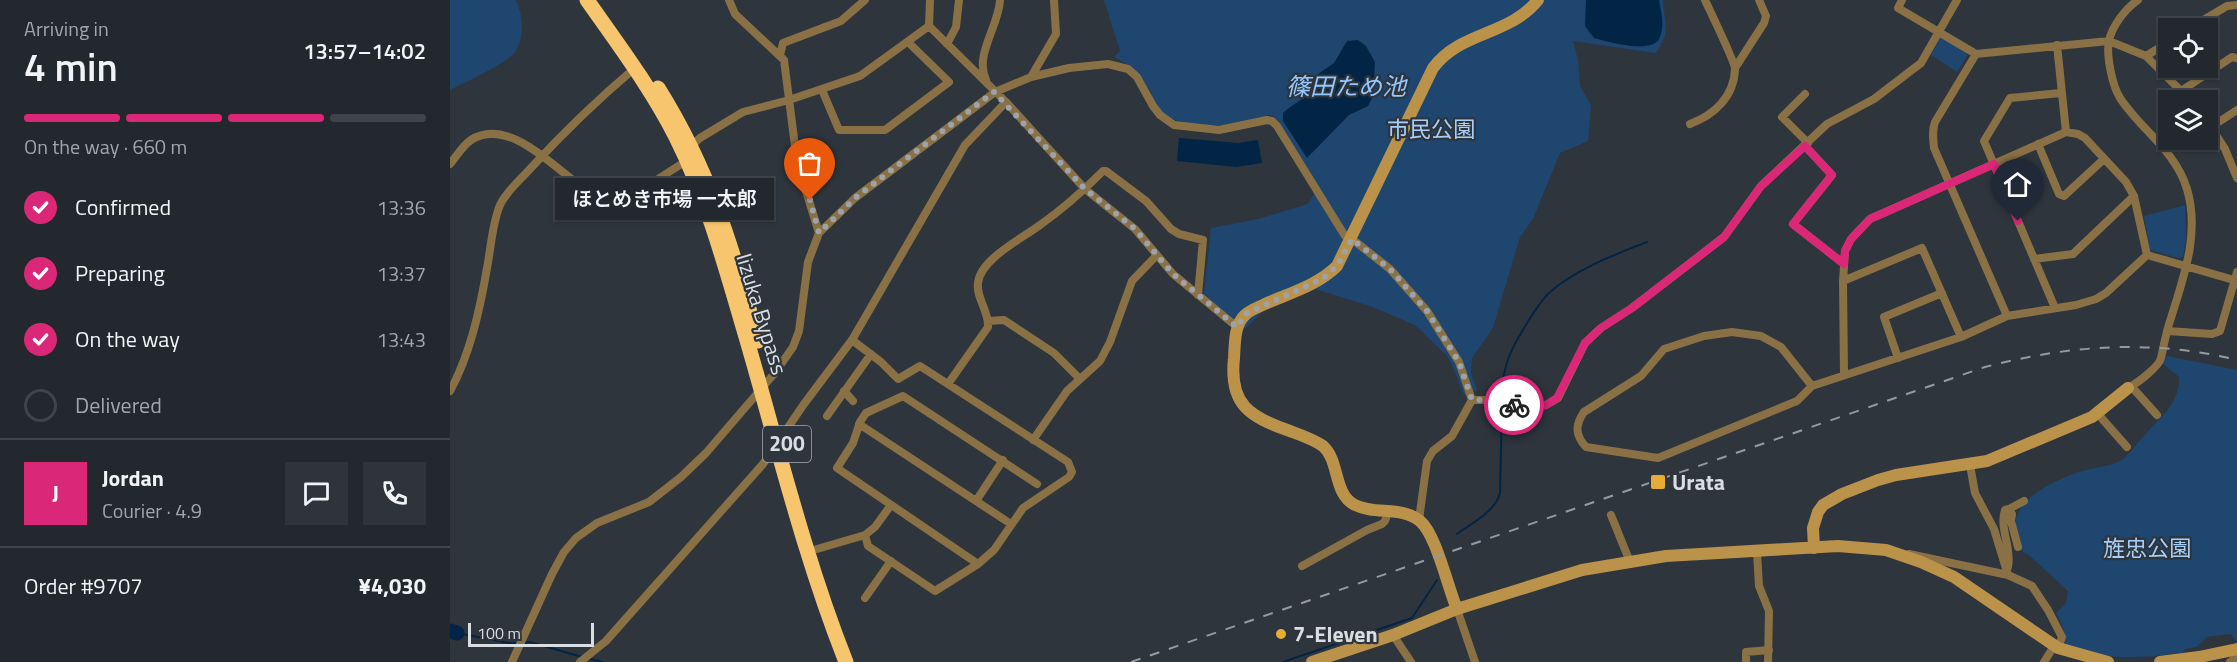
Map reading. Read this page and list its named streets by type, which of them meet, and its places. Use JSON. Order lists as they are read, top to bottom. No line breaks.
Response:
{"streets":{"highway":["Iizuka Bypass","200"]},"crossings":[["Iizuka Bypass","200"]],"water":["篠田ため池"],"parks":["市民公園","旌忠公園"],"places":{"other":["ほとめき市場 一太郎","7-Eleven"],"transit":["Urata"]},"scale_bar":"100 m","page":{"heading":["4 min","Arriving in","13:57–14:02"],"panel":["Jordan","Courier · 4.9","Order #9707","¥4,030"],"bar":"On the way · 660 m","list":[["Confirmed","13:36"],["Preparing","13:37"],["On the way","13:43"],"Delivered"],"bubble":"ほとめき市場 一太郎","round":"J","scale":"100 m"}}
